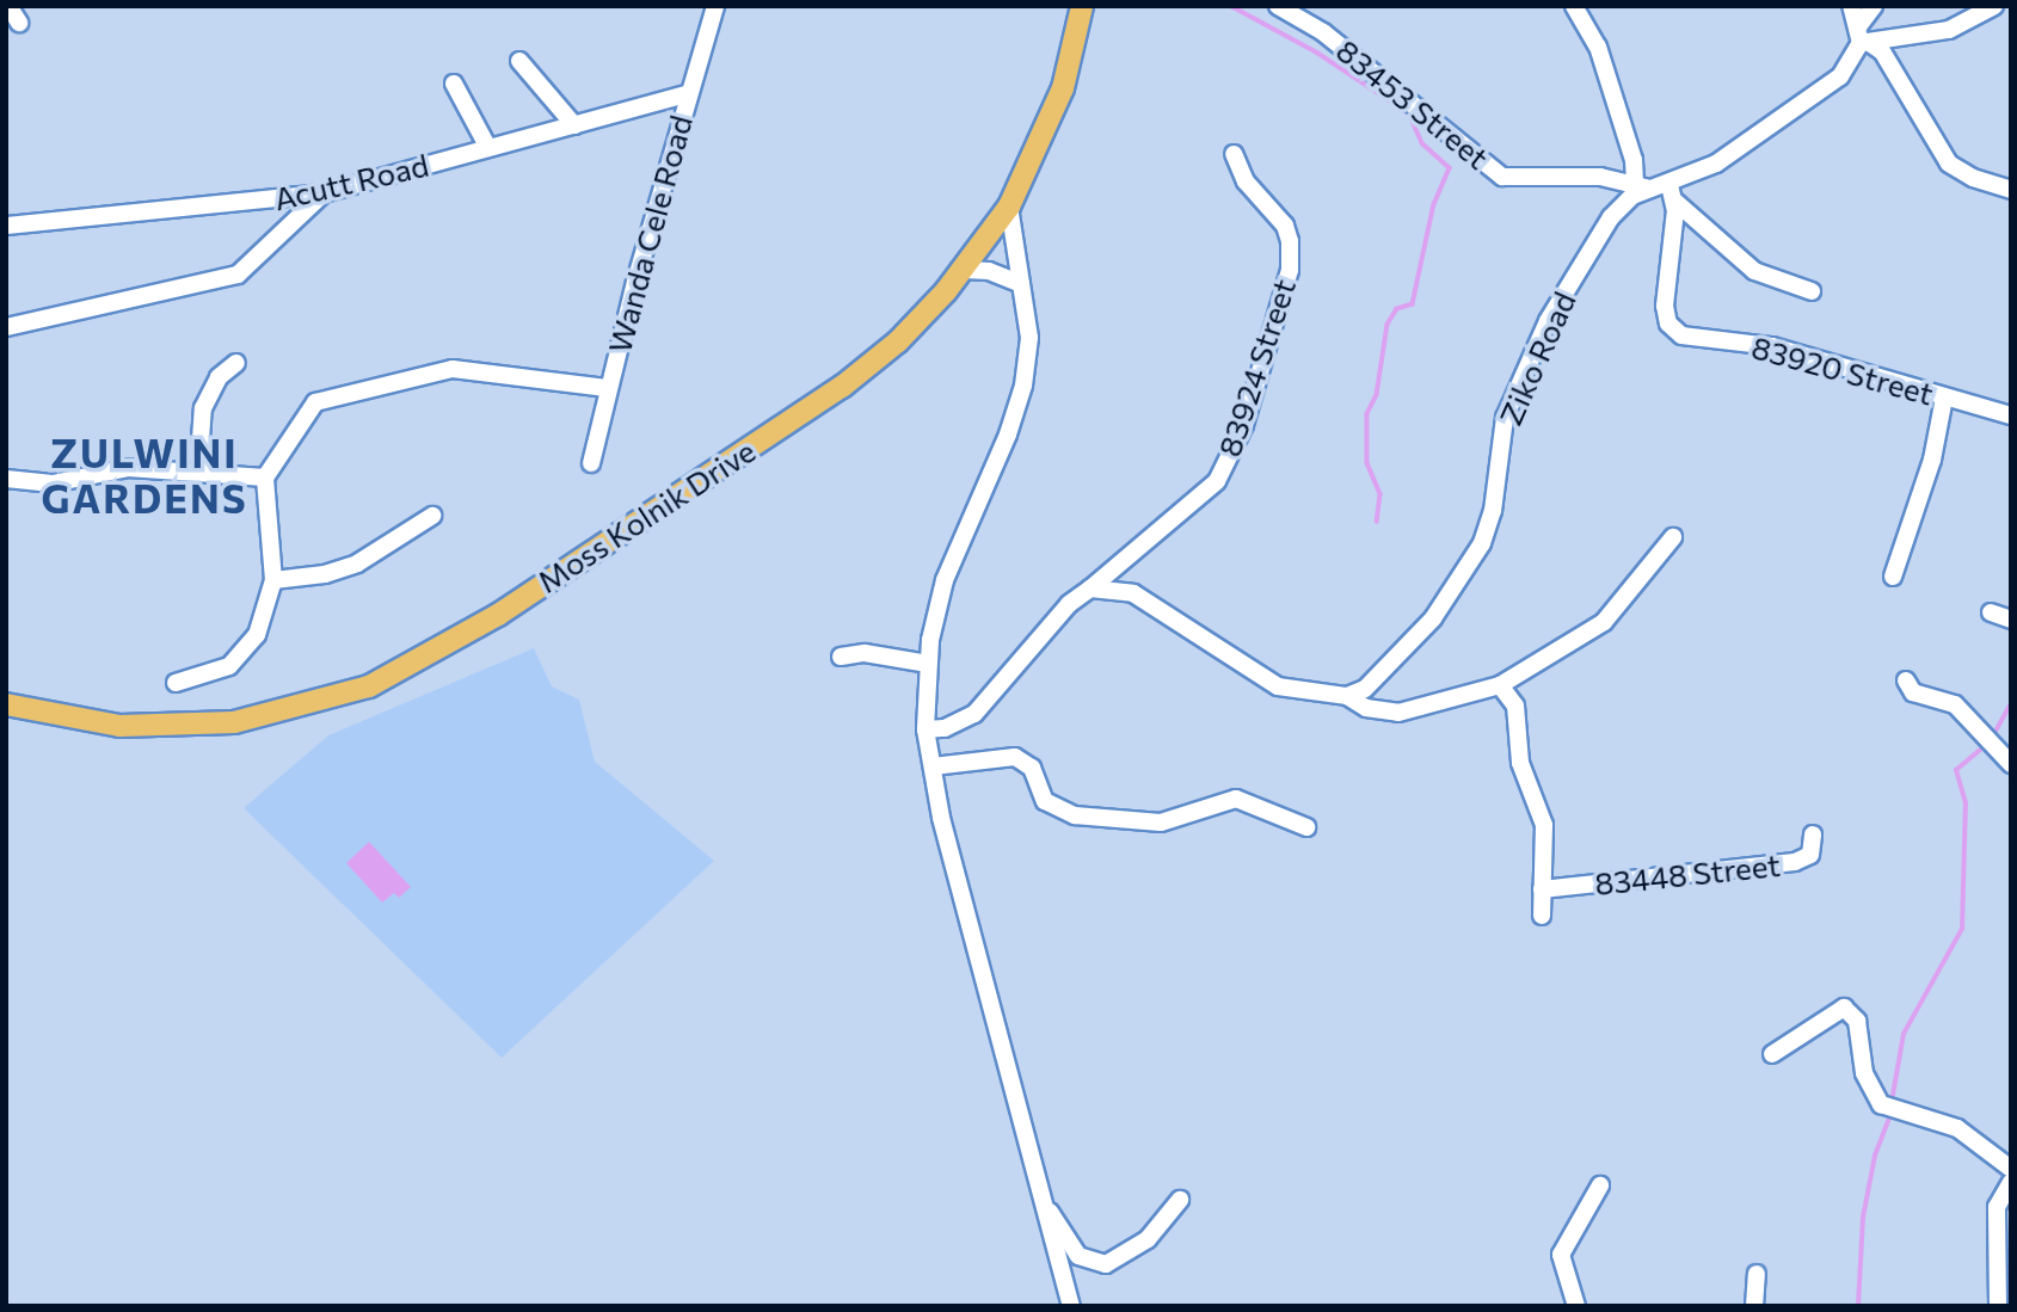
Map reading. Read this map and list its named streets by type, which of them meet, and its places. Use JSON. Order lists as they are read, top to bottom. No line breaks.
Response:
{"streets":{"main road":["Moss Kolnik Drive"],"street":["83453 Street","Acutt Road","Wanda Cele Road","Ziko Road","83924 Street","83920 Street","83448 Street"]},"crossings":[["83453 Street","Ziko Road"],["Acutt Road","Wanda Cele Road"],["Ziko Road","83920 Street"]],"districts":["ZULWINI GARDENS"]}
